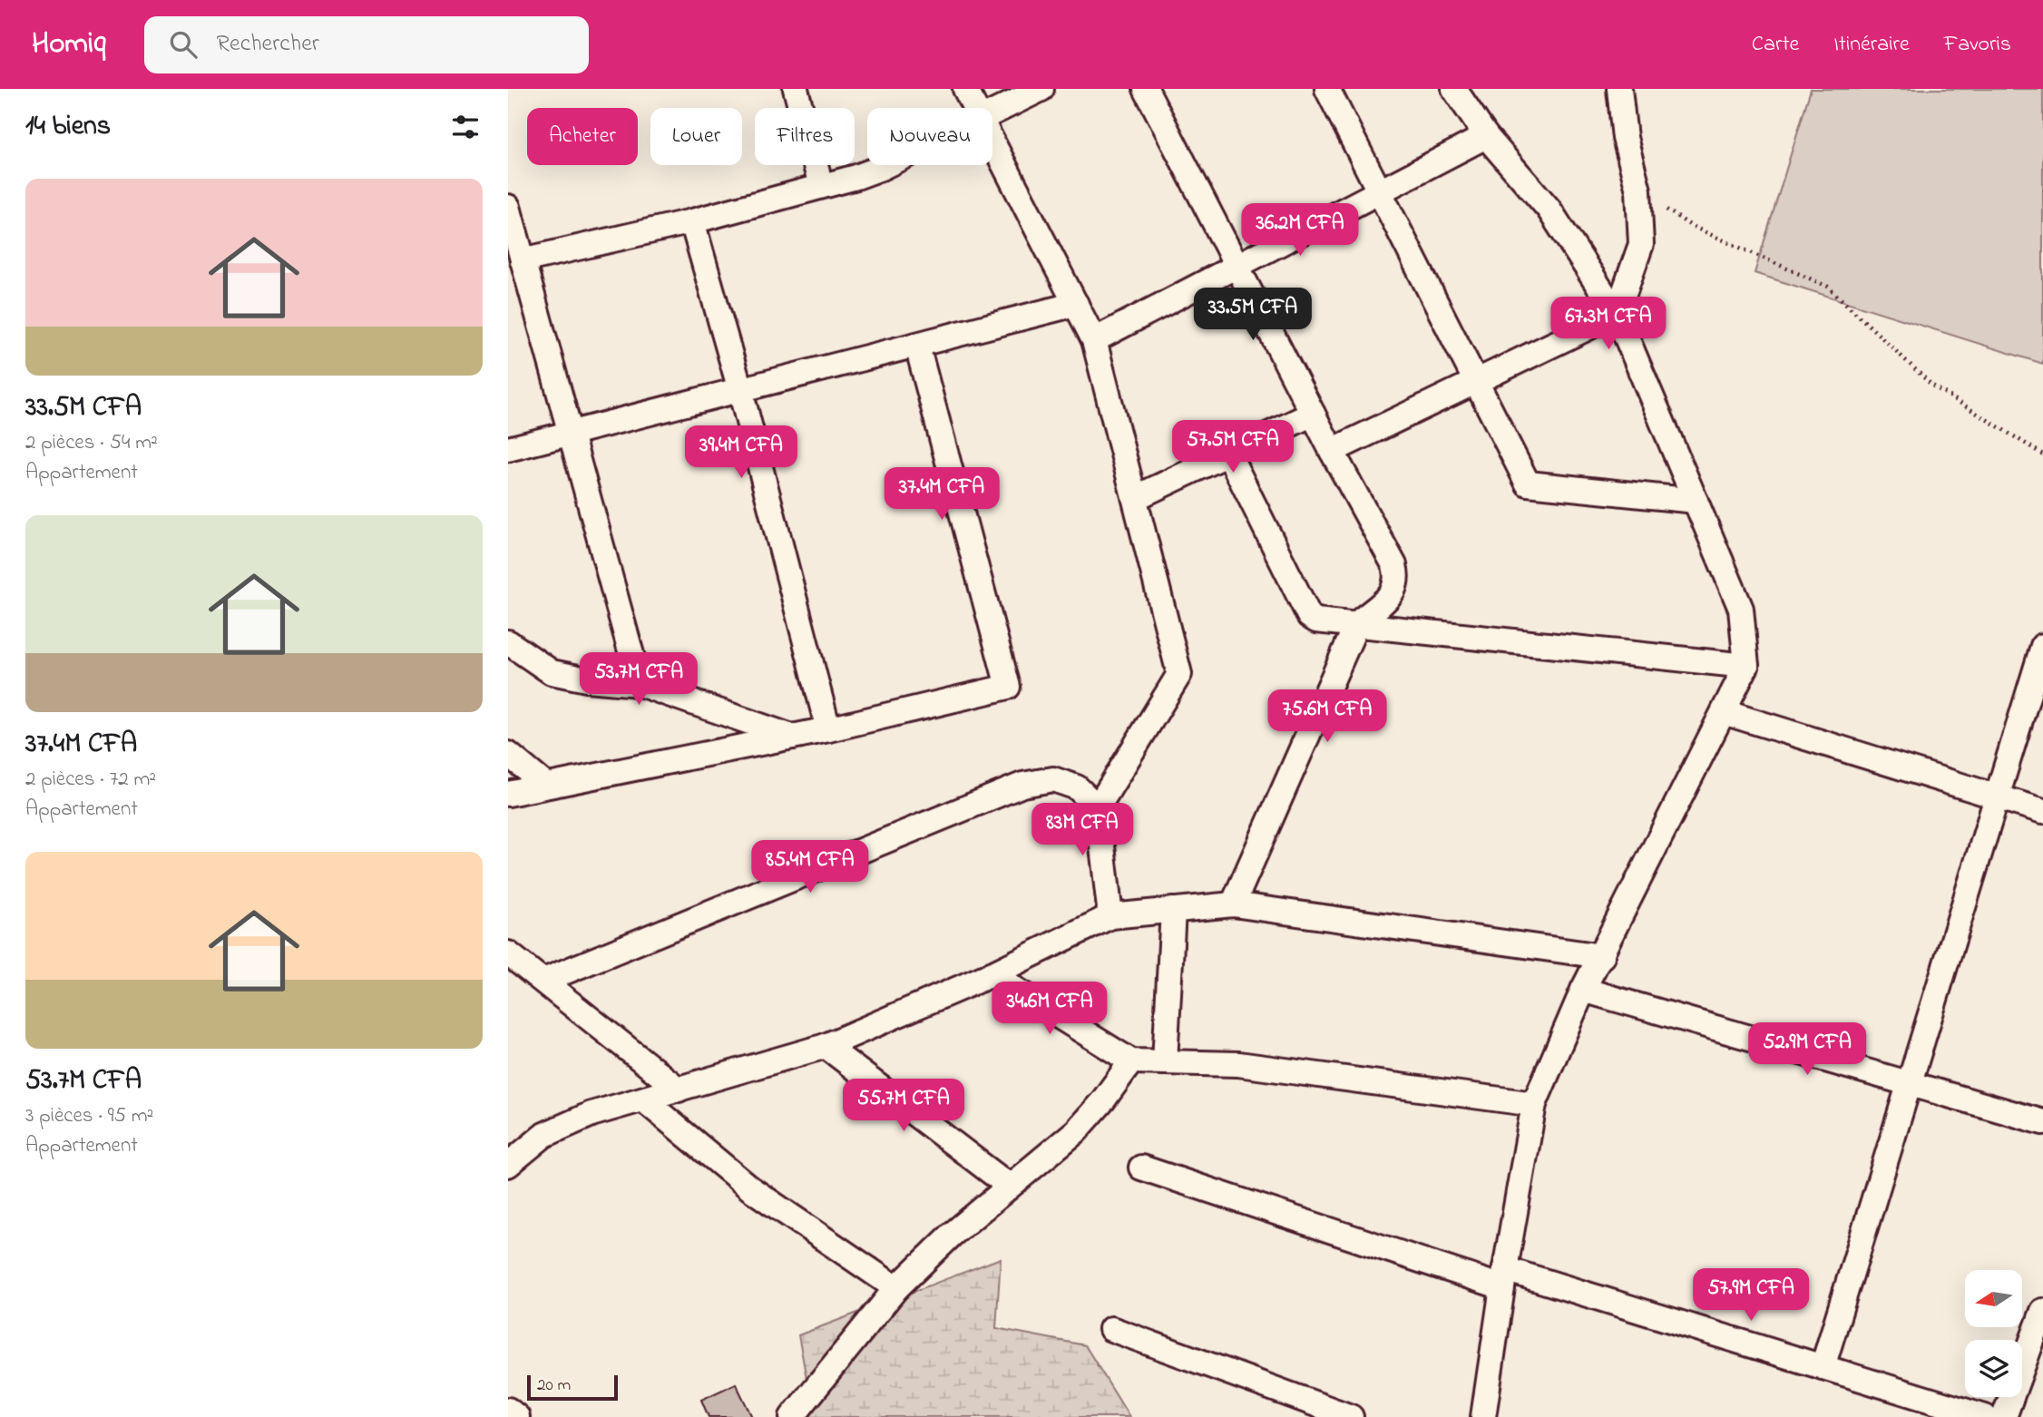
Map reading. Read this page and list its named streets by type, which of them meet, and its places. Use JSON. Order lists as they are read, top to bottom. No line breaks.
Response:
{"scale_bar":"20 m","north":"left","page":{"header":"Homiq","search":"Rechercher","nav":["Carte","Itinéraire","Favoris"],"heading":"14 biens","chip":["Acheter","Louer","Filtres","Nouveau"],"list":[{"name":"33.5M CFA","note":"2 pièces · 54 m² · Appartement"},{"name":"37.4M CFA","note":"2 pièces · 72 m² · Appartement"},{"name":"53.7M CFA","note":"3 pièces · 95 m² · Appartement"}],"price":["36.2M CFA","33.5M CFA","67.3M CFA","57.5M CFA","39.4M CFA","37.4M CFA","53.7M CFA","75.6M CFA","83M CFA","85.4M CFA","34.6M CFA","52.9M CFA","55.7M CFA","57.9M CFA"],"scale":"20 m"}}
